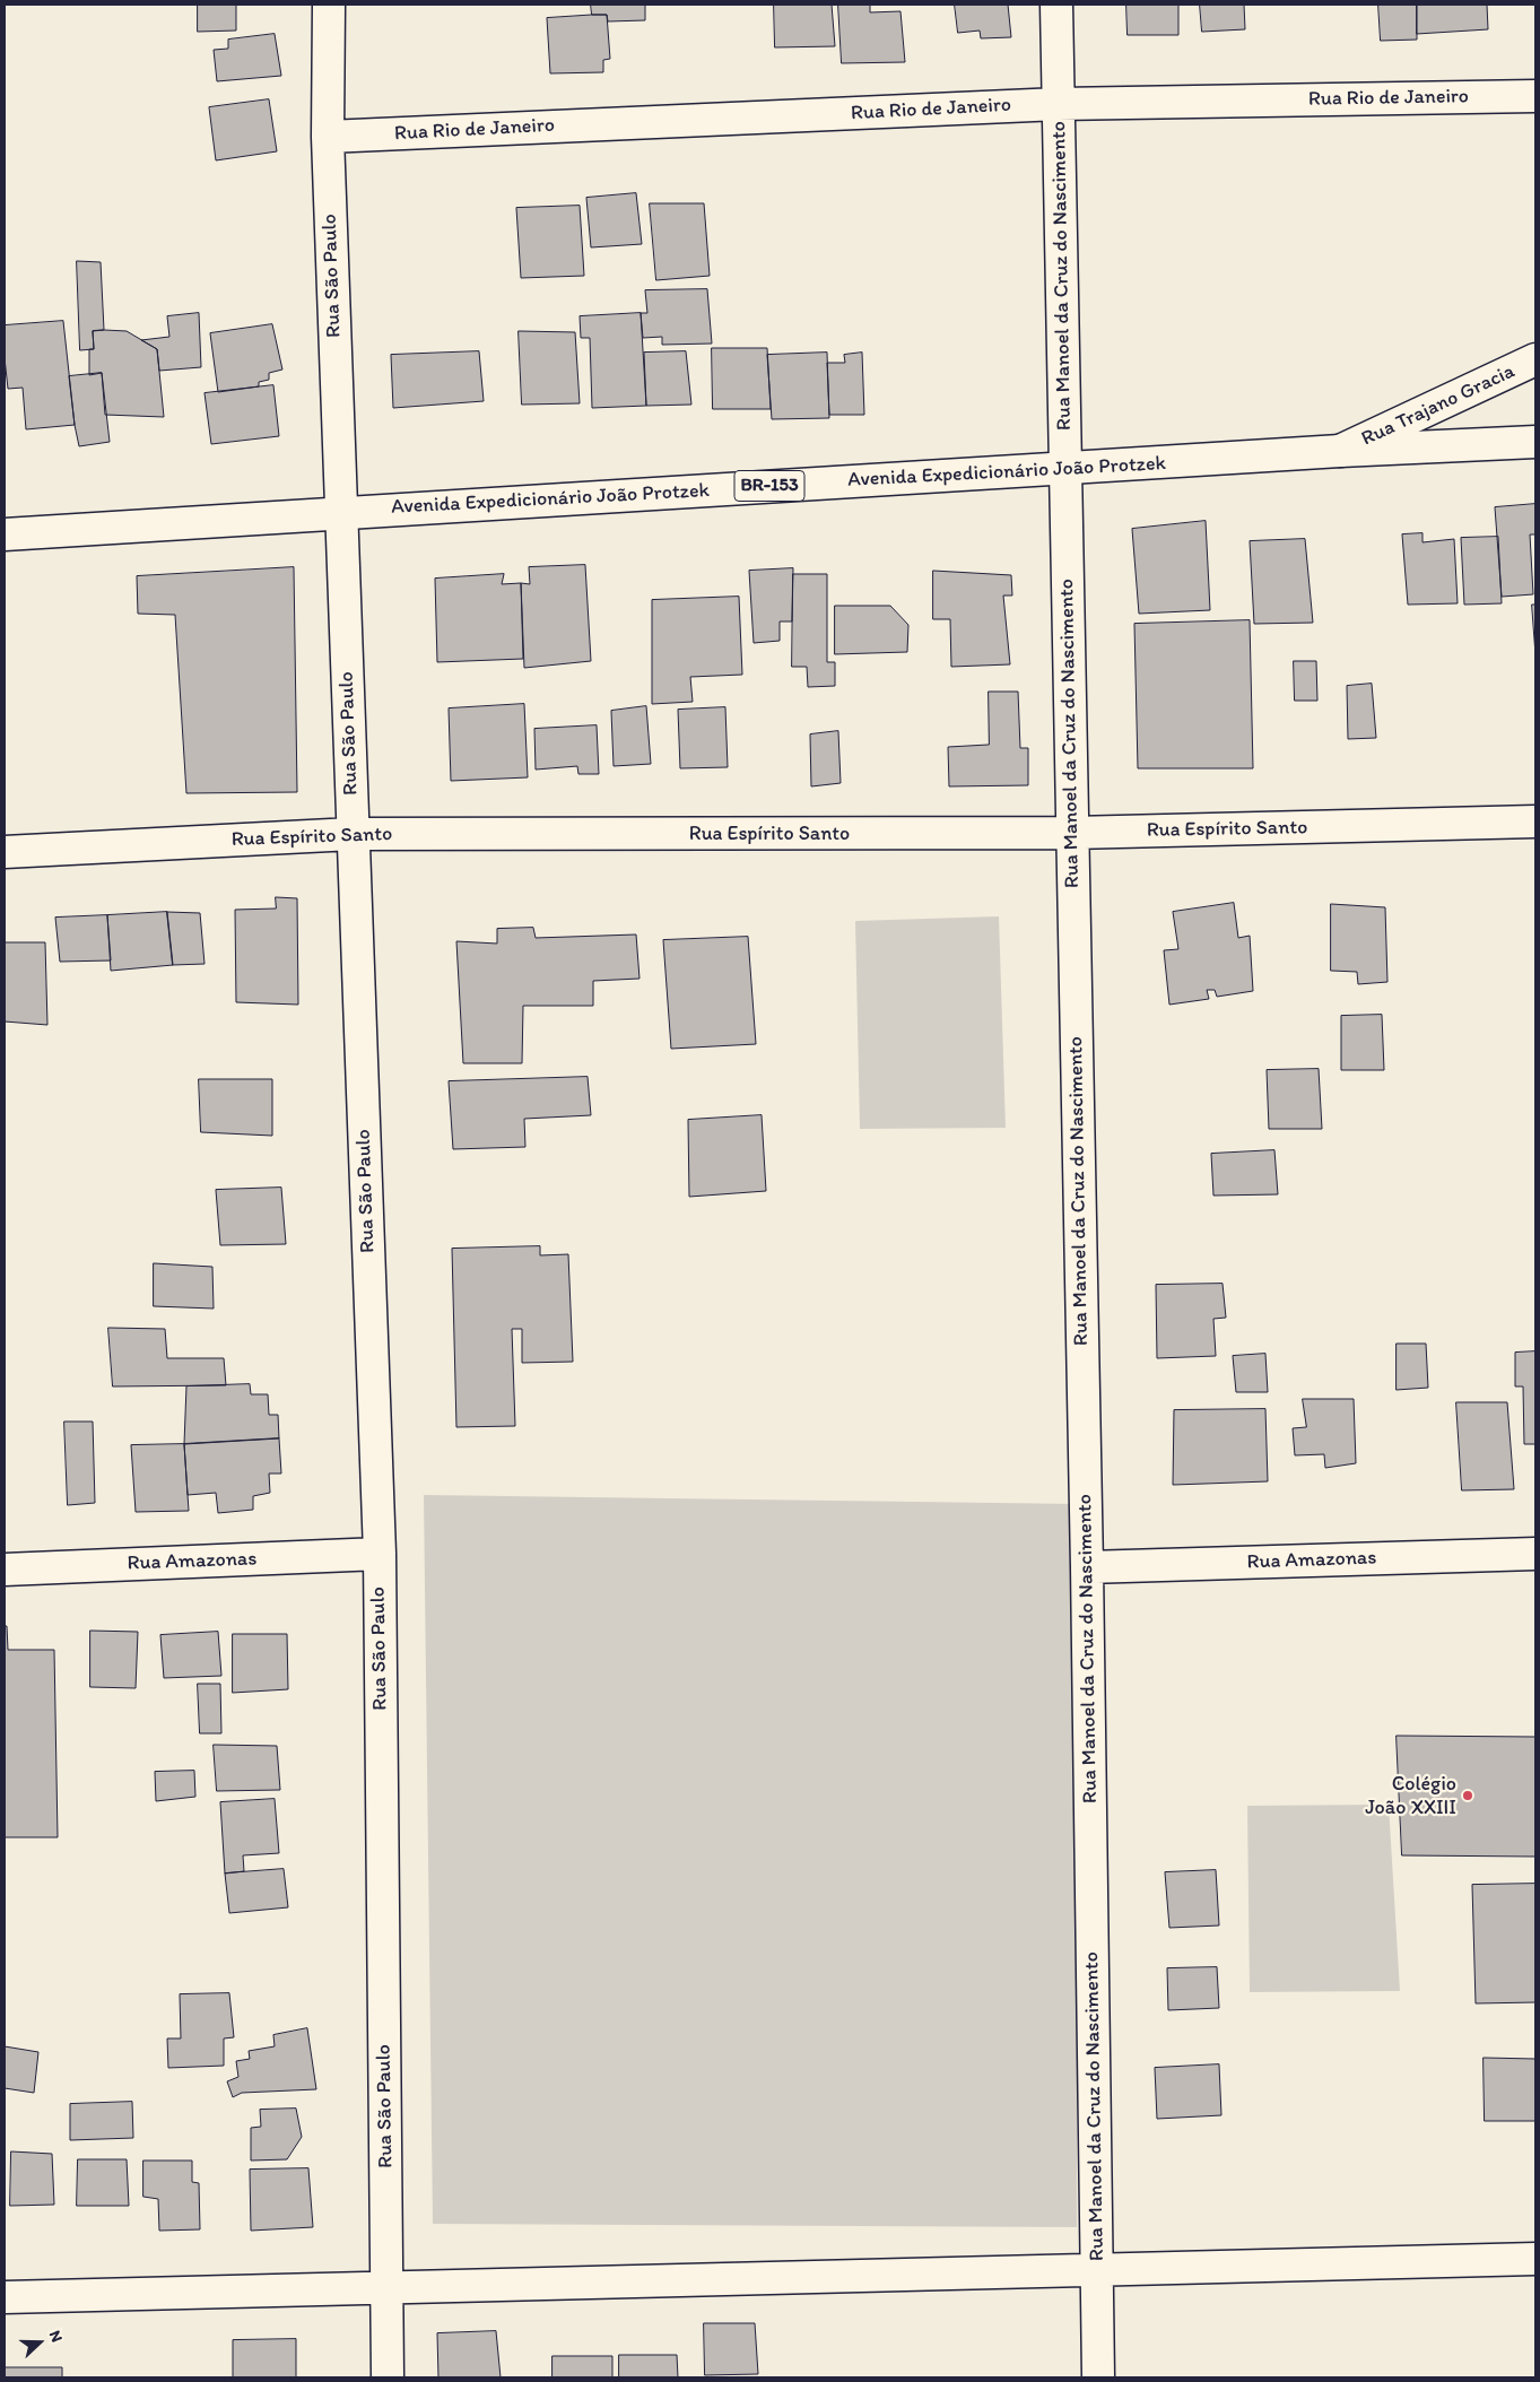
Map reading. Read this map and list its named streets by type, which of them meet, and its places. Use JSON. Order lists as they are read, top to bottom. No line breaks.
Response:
{"streets":{"main road":["Rua Rio de Janeiro","Rua São Paulo","Rua Manoel da Cruz do Nascimento","Rua Trajano Gracia","Avenida Expedicionário João Protzek","BR-153","Rua Espírito Santo","Rua Amazonas"]},"crossings":[["Rua Rio de Janeiro","Rua São Paulo"],["Rua Rio de Janeiro","Rua Manoel da Cruz do Nascimento"],["Rua São Paulo","Avenida Expedicionário João Protzek"],["Rua São Paulo","Rua Espírito Santo"],["Rua São Paulo","Rua Amazonas"],["Rua Manoel da Cruz do Nascimento","Avenida Expedicionário João Protzek"],["Rua Manoel da Cruz do Nascimento","Rua Espírito Santo"],["Rua Manoel da Cruz do Nascimento","Rua Amazonas"],["Rua Trajano Gracia","Avenida Expedicionário João Protzek"]],"places":["Colégio João XXIII"],"north":"right"}
